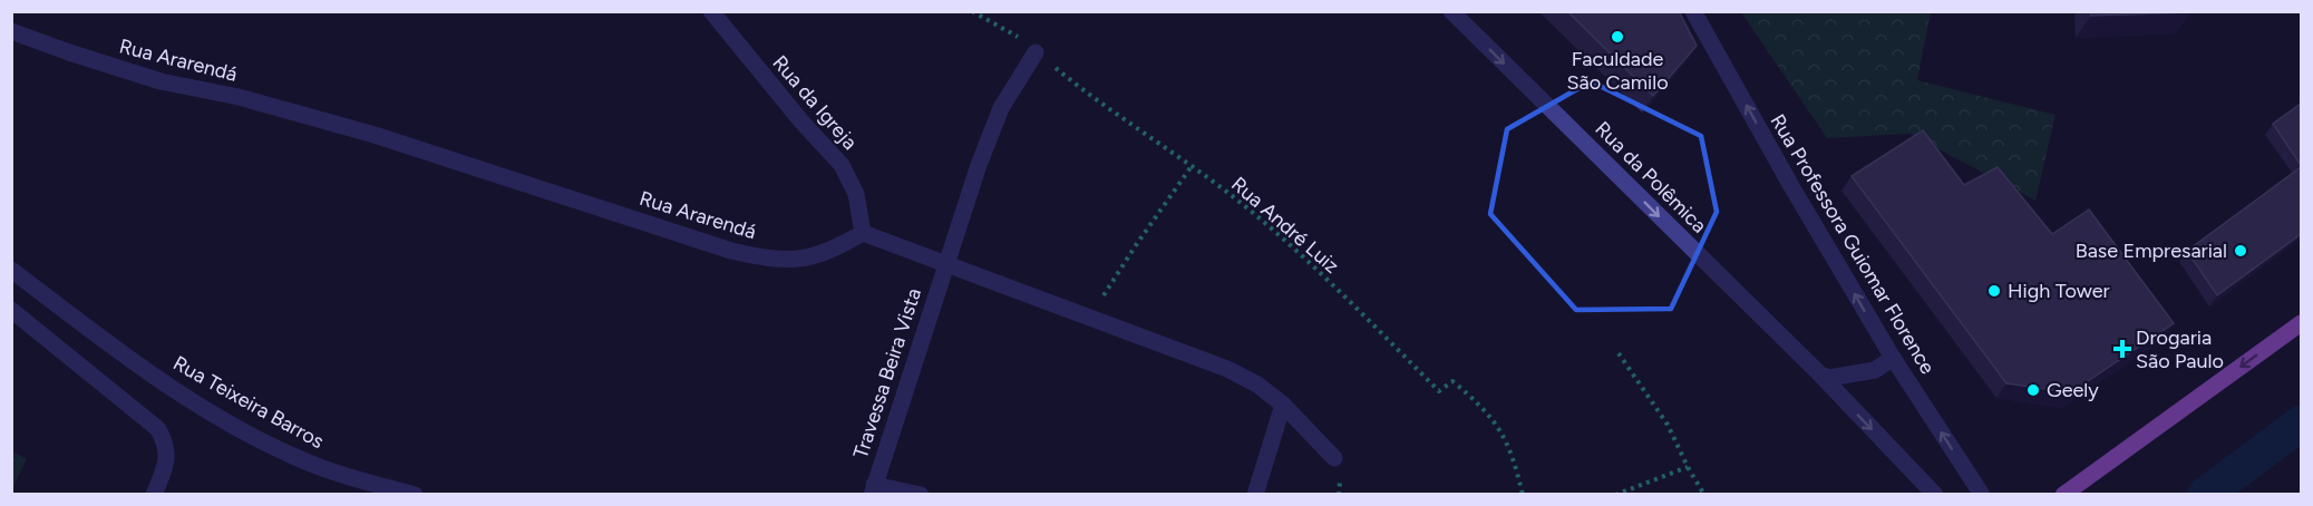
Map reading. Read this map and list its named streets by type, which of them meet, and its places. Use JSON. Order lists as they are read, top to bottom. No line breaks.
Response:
{"streets":{"street":["Rua Ararendá","Rua da Igreja","Rua da Polêmica","Rua Professora Guiomar Florence","Travessa Beira Vista","Rua Teixeira Barros"],"path":["Rua André Luiz"]},"crossings":[["Rua Ararendá","Rua da Igreja"],["Rua André Luiz","Travessa Beira Vista"]],"one_way":["Rua da Polêmica","Rua Professora Guiomar Florence"],"places":{"other":["Faculdade São Camilo","Base Empresarial","High Tower","Geely"],"health":["Drogaria São Paulo"]}}
